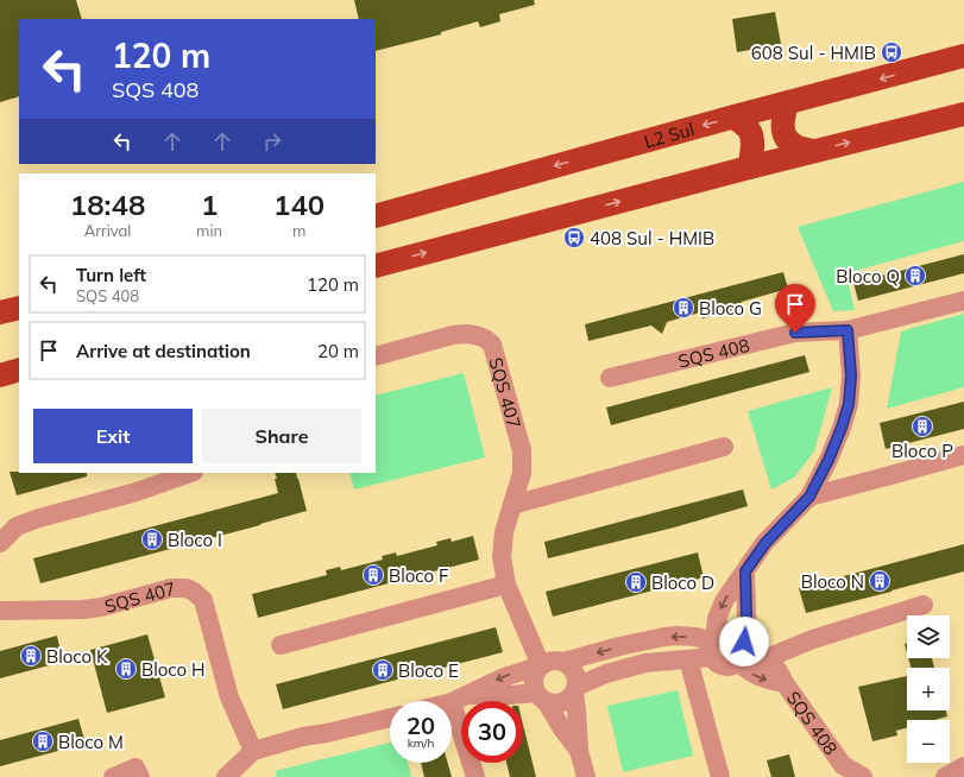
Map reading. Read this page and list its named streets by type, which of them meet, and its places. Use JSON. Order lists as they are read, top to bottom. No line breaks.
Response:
{"streets":{"main road":["L2 Sul"],"street":["SQS 408","SQS 407"]},"places":{"bus stop":["608 Sul - HMIB","408 Sul - HMIB"],"building":["Bloco Q","Bloco G","Bloco P","Bloco I","Bloco F","Bloco N","Bloco D","Bloco K","Bloco H","Bloco E","Bloco M"]},"page":{"turn":["120 m","SQS 408"],"eta":["18:48","Arrival","1","min","140","m"],"list":[{"name":"Turn left","note":"SQS 408","value":"120 m"},{"name":"Arrive at destination","value":"20 m"}],"buttons":["Exit","Share"],"map_buttons":["+","−"],"speed":"20 km/h","limit":"30"}}
